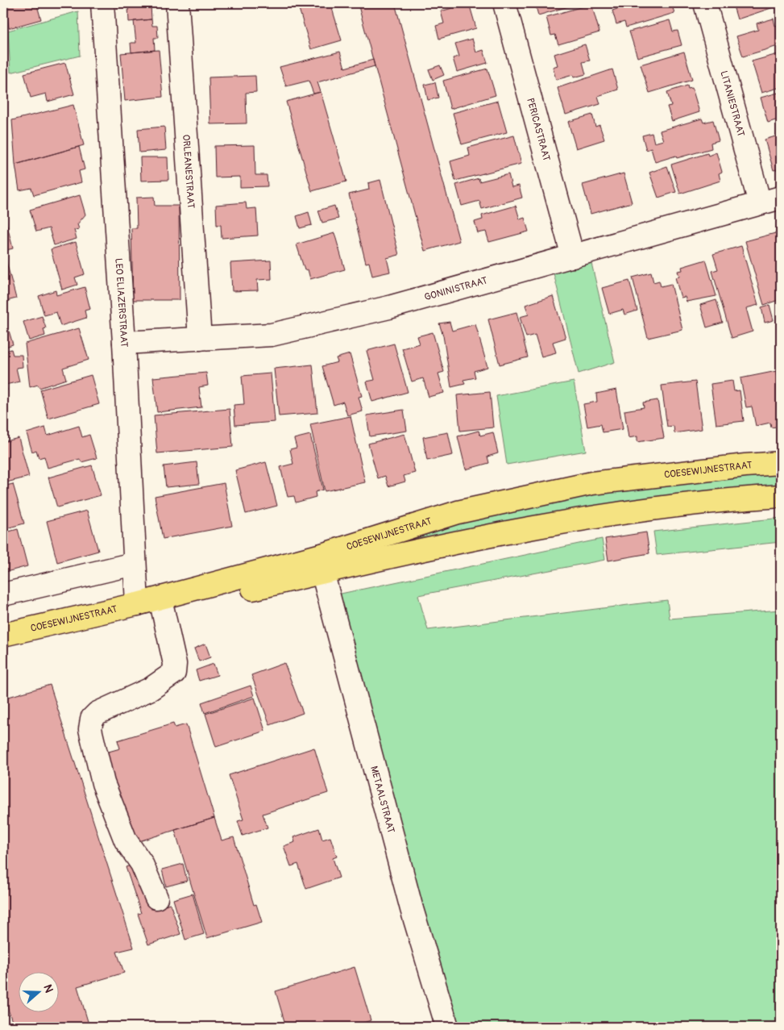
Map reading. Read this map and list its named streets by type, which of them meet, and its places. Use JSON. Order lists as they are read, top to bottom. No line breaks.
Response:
{"streets":{"main road":["COESEWIJNESTRAAT"],"street":["LITANIESTRAAT","PERICASTRAAT","ORLEANESTRAAT","GONINISTRAAT","LEO ELIAZERSTRAAT","METAALSTRAAT"]},"crossings":[["LITANIESTRAAT","GONINISTRAAT"],["PERICASTRAAT","GONINISTRAAT"],["ORLEANESTRAAT","GONINISTRAAT"],["GONINISTRAAT","LEO ELIAZERSTRAAT"],["LEO ELIAZERSTRAAT","COESEWIJNESTRAAT"],["COESEWIJNESTRAAT","METAALSTRAAT"]],"north":"right"}
